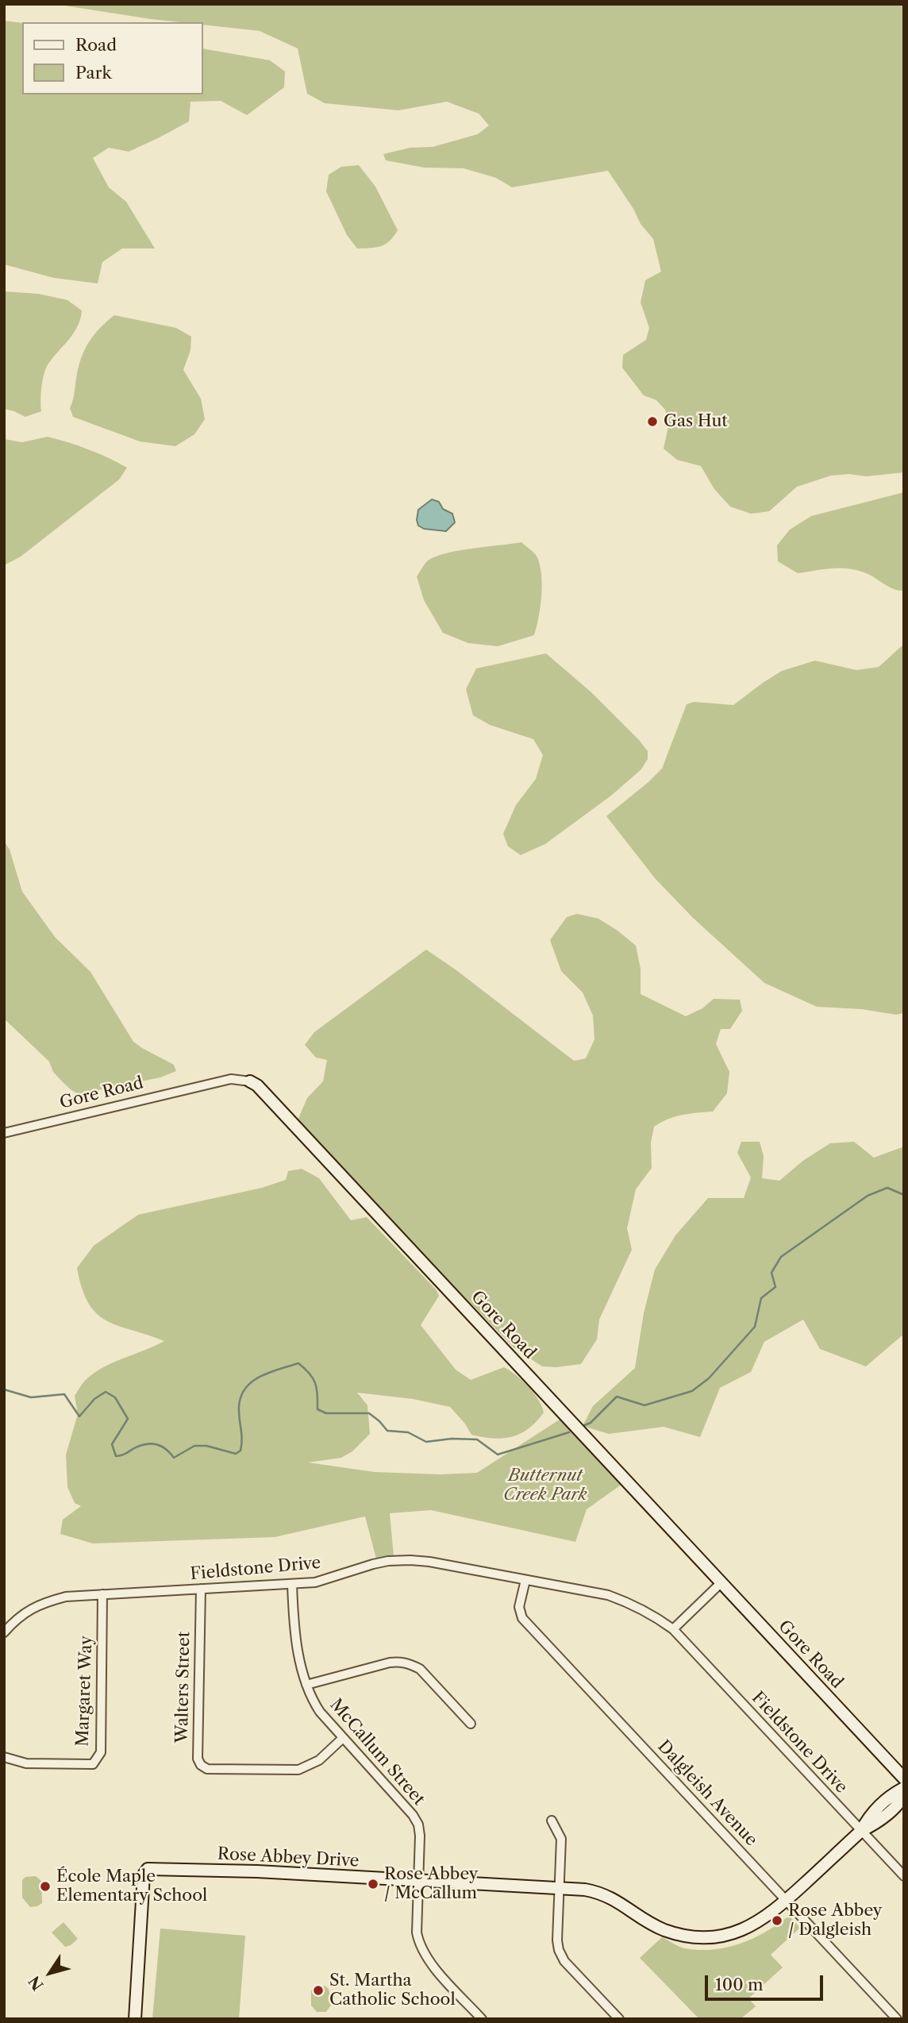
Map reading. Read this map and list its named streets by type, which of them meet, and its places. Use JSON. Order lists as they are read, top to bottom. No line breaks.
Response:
{"streets":{"street":["Gore Road","Fieldstone Drive","Walters Street","Margaret Way","McCallum Street","Dalgleish Avenue","Rose Abbey Drive"]},"crossings":[["Fieldstone Drive","Walters Street"],["Fieldstone Drive","Margaret Way"],["Fieldstone Drive","McCallum Street"],["Fieldstone Drive","Dalgleish Avenue"],["Fieldstone Drive","Rose Abbey Drive"],["Walters Street","McCallum Street"],["McCallum Street","Rose Abbey Drive"],["Dalgleish Avenue","Rose Abbey Drive"]],"parks":["Butternut Creek Park"],"places":["Gas Hut","Rose Abbey / McCallum","École Maple Elementary School","Rose Abbey / Dalgleish","St. Martha Catholic School"],"legend":["Road","Park"],"scale_bar":"100 m","north":"bottom left"}
